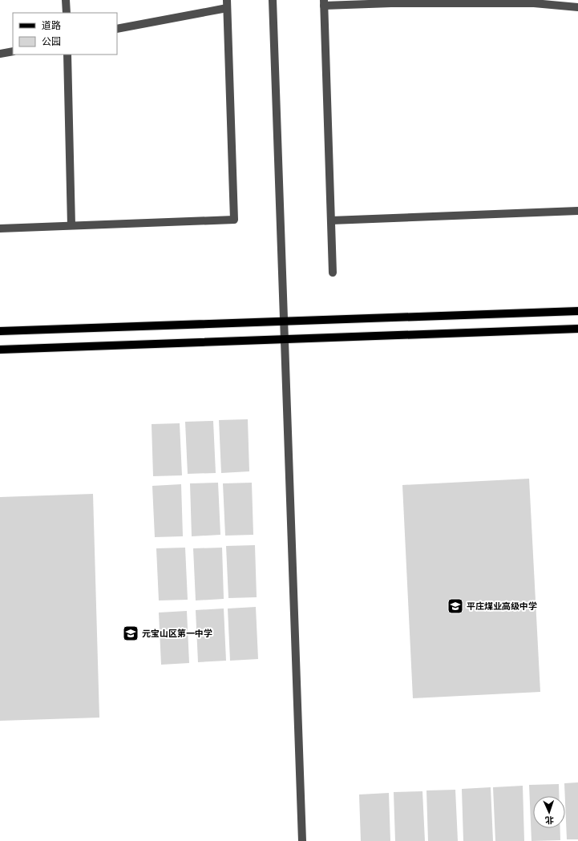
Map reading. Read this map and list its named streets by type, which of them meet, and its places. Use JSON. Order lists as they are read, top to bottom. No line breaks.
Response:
{"places":{"school or university":["平庄煤业高级中学","元宝山区第一中学"]},"legend":["道路","公园"],"north":"bottom"}
